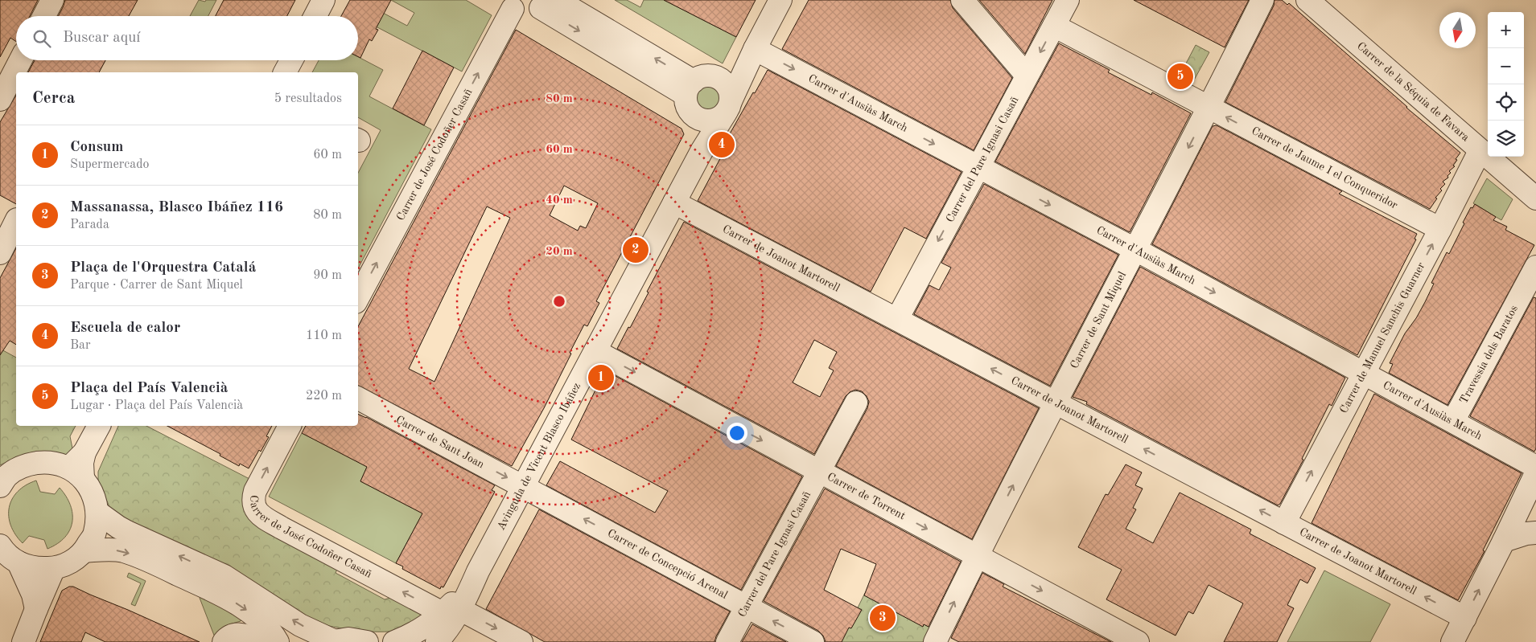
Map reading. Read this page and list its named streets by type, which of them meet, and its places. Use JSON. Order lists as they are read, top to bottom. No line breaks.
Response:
{"streets":{"street":["Carrer de la Séquia de Favara","Carrer d'Ausiàs March","Carrer de José Codoñer Casañ","Carrer del Pare Ignasi Casañ","Carrer de Jaume I el Conqueridor","Carrer de Joanot Martorell","Carrer de Sant Miquel","Carrer de Manuel Sanchis Guarner","Travessia dels Baratos","Carrer de Sant Joan","Avinguda de Vicent Blasco Ibáñez","Carrer de Torrent","Carrer de Concepció Arenal"]},"crossings":[["Carrer de la Séquia de Favara","Carrer de Manuel Sanchis Guarner"],["Carrer d'Ausiàs March","Carrer del Pare Ignasi Casañ"],["Carrer d'Ausiàs March","Carrer de Sant Miquel"],["Carrer d'Ausiàs March","Carrer de Manuel Sanchis Guarner"],["Carrer d'Ausiàs March","Travessia dels Baratos"],["Carrer d'Ausiàs March","Avinguda de Vicent Blasco Ibáñez"],["Carrer de José Codoñer Casañ","Avinguda de Vicent Blasco Ibáñez"],["Carrer del Pare Ignasi Casañ","Carrer de Jaume I el Conqueridor"],["Carrer del Pare Ignasi Casañ","Carrer de Joanot Martorell"],["Carrer del Pare Ignasi Casañ","Carrer de Torrent"],["Carrer del Pare Ignasi Casañ","Carrer de Concepció Arenal"],["Carrer de Jaume I el Conqueridor","Carrer de Sant Miquel"],["Carrer de Jaume I el Conqueridor","Carrer de Manuel Sanchis Guarner"],["Carrer de Joanot Martorell","Carrer de Sant Miquel"],["Carrer de Joanot Martorell","Carrer de Manuel Sanchis Guarner"],["Carrer de Joanot Martorell","Avinguda de Vicent Blasco Ibáñez"],["Carrer de Sant Miquel","Carrer de Torrent"],["Carrer de Sant Joan","Avinguda de Vicent Blasco Ibáñez"],["Carrer de Sant Joan","Carrer de Concepció Arenal"],["Avinguda de Vicent Blasco Ibáñez","Carrer de Torrent"],["Avinguda de Vicent Blasco Ibáñez","Carrer de Concepció Arenal"]],"one_way":["Carrer d'Ausiàs March","Carrer del Pare Ignasi Casañ","Carrer de Jaume I el Conqueridor","Carrer de Joanot Martorell","Carrer de Manuel Sanchis Guarner","Carrer de Sant Joan","Carrer de Torrent","Carrer de Concepció Arenal"],"north":"bottom","page":{"map_buttons":["+","−"],"search":"Buscar aquí","pins":["5","4","2","1","3"],"heading":["Cerca","5 resultados"],"list":[{"mark":"1","name":"Consum","note":"Supermercado","value":"60 m"},{"mark":"2","name":"Massanassa, Blasco Ibáñez 116","note":"Parada","value":"80 m"},{"mark":"3","name":"Plaça de l'Orquestra Catalá","note":"Parque · Carrer de Sant Miquel","value":"90 m"},{"mark":"4","name":"Escuela de calor","note":"Bar","value":"110 m"},{"mark":"5","name":"Plaça del País Valencià","note":"Lugar · Plaça del País Valencià","value":"220 m"}]},"rings":["80 m","60 m","40 m","20 m"]}
